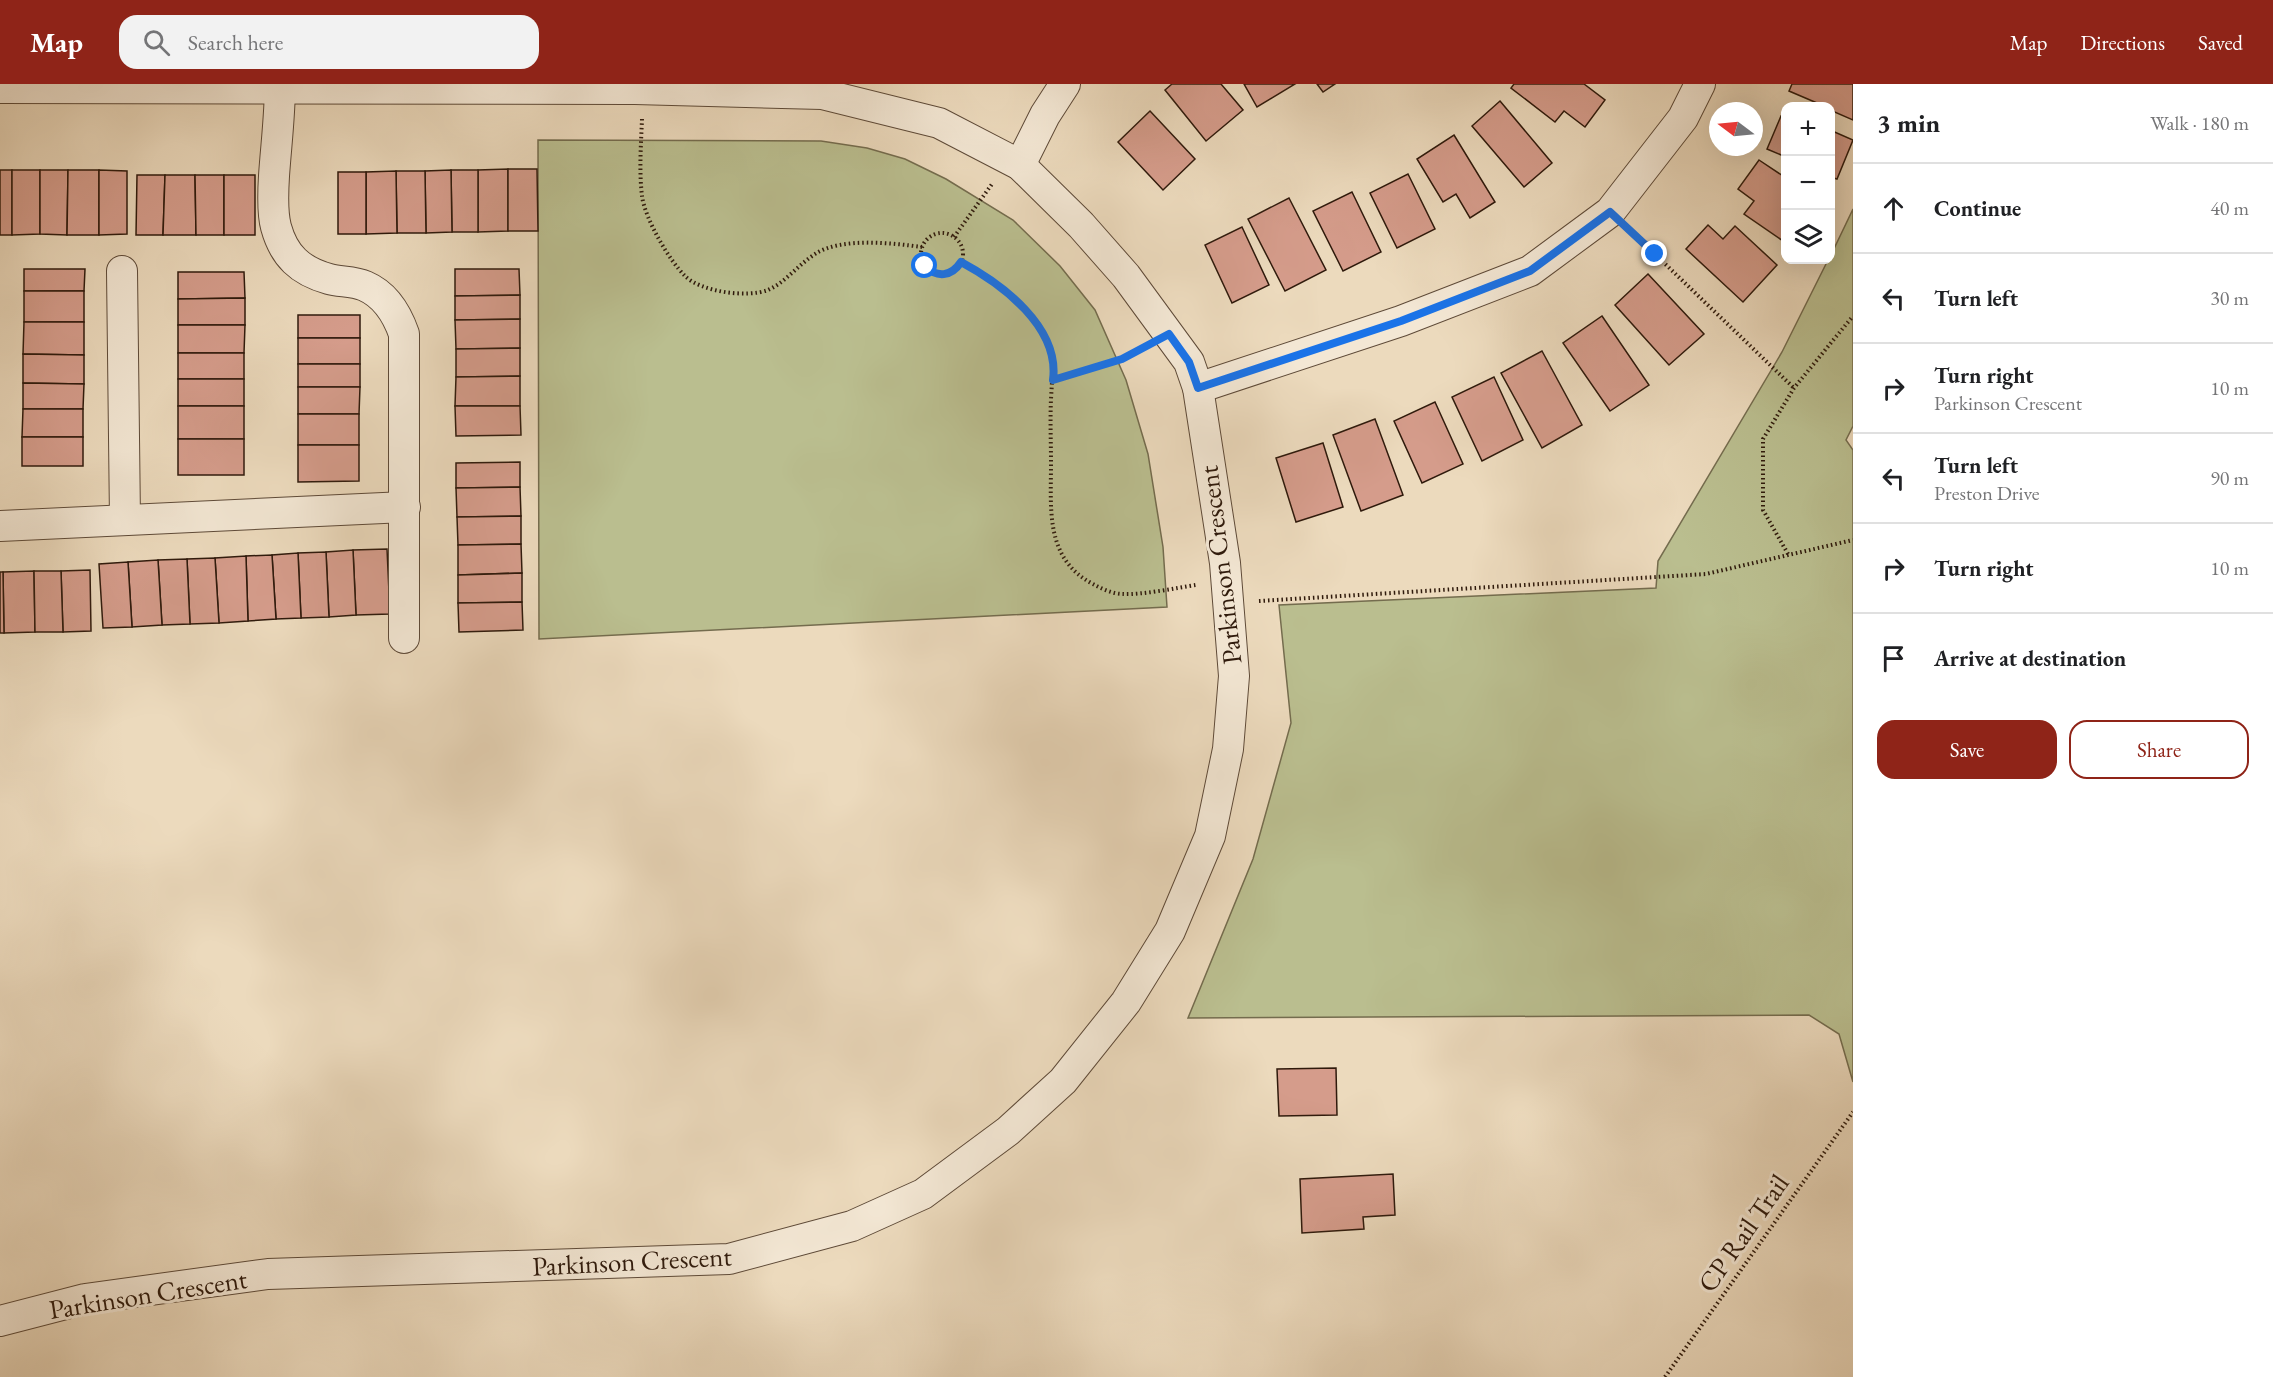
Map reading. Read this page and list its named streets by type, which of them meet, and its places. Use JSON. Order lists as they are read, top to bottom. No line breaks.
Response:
{"streets":{"street":["Parkinson Crescent"],"path":["CP Rail Trail"]},"north":"left","page":{"header":"Map","search":"Search here","nav":["Map","Directions","Saved"],"heading":["3 min","Walk · 180 m"],"map_buttons":["+","−"],"list":[["Continue","40 m"],["Turn left","30 m"],["Turn right","Parkinson Crescent","10 m"],["Turn left","Preston Drive","90 m"],["Turn right","10 m"],"Arrive at destination"],"buttons":["Save","Share"]}}
